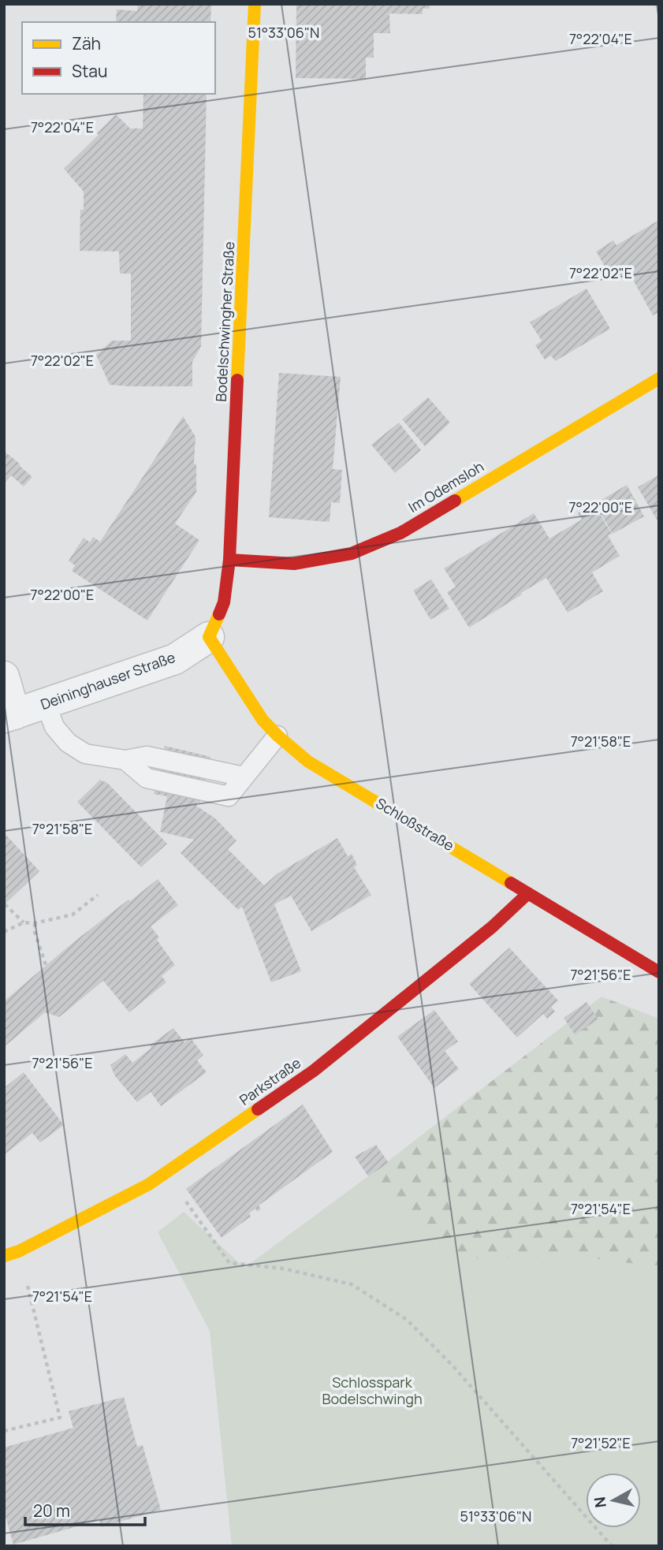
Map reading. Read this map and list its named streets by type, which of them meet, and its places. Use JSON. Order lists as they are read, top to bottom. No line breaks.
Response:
{"streets":{"street":["Bodelschwingher Straße","Im Odemsloh","Deininghauser Straße","Schloßstraße","Parkstraße"]},"crossings":[["Bodelschwingher Straße","Im Odemsloh"],["Bodelschwingher Straße","Deininghauser Straße"],["Bodelschwingher Straße","Schloßstraße"],["Deininghauser Straße","Schloßstraße"],["Schloßstraße","Parkstraße"]],"parks":["Schlosspark Bodelschwingh"],"legend":["Zäh","Stau"],"scale_bar":"20 m","north":"left","coordinates":["51°33'06\"N","7°22'04\"E","7°22'02\"E","7°22'00\"E","7°21'58\"E","7°21'56\"E","7°21'54\"E","7°21'52\"E"]}
